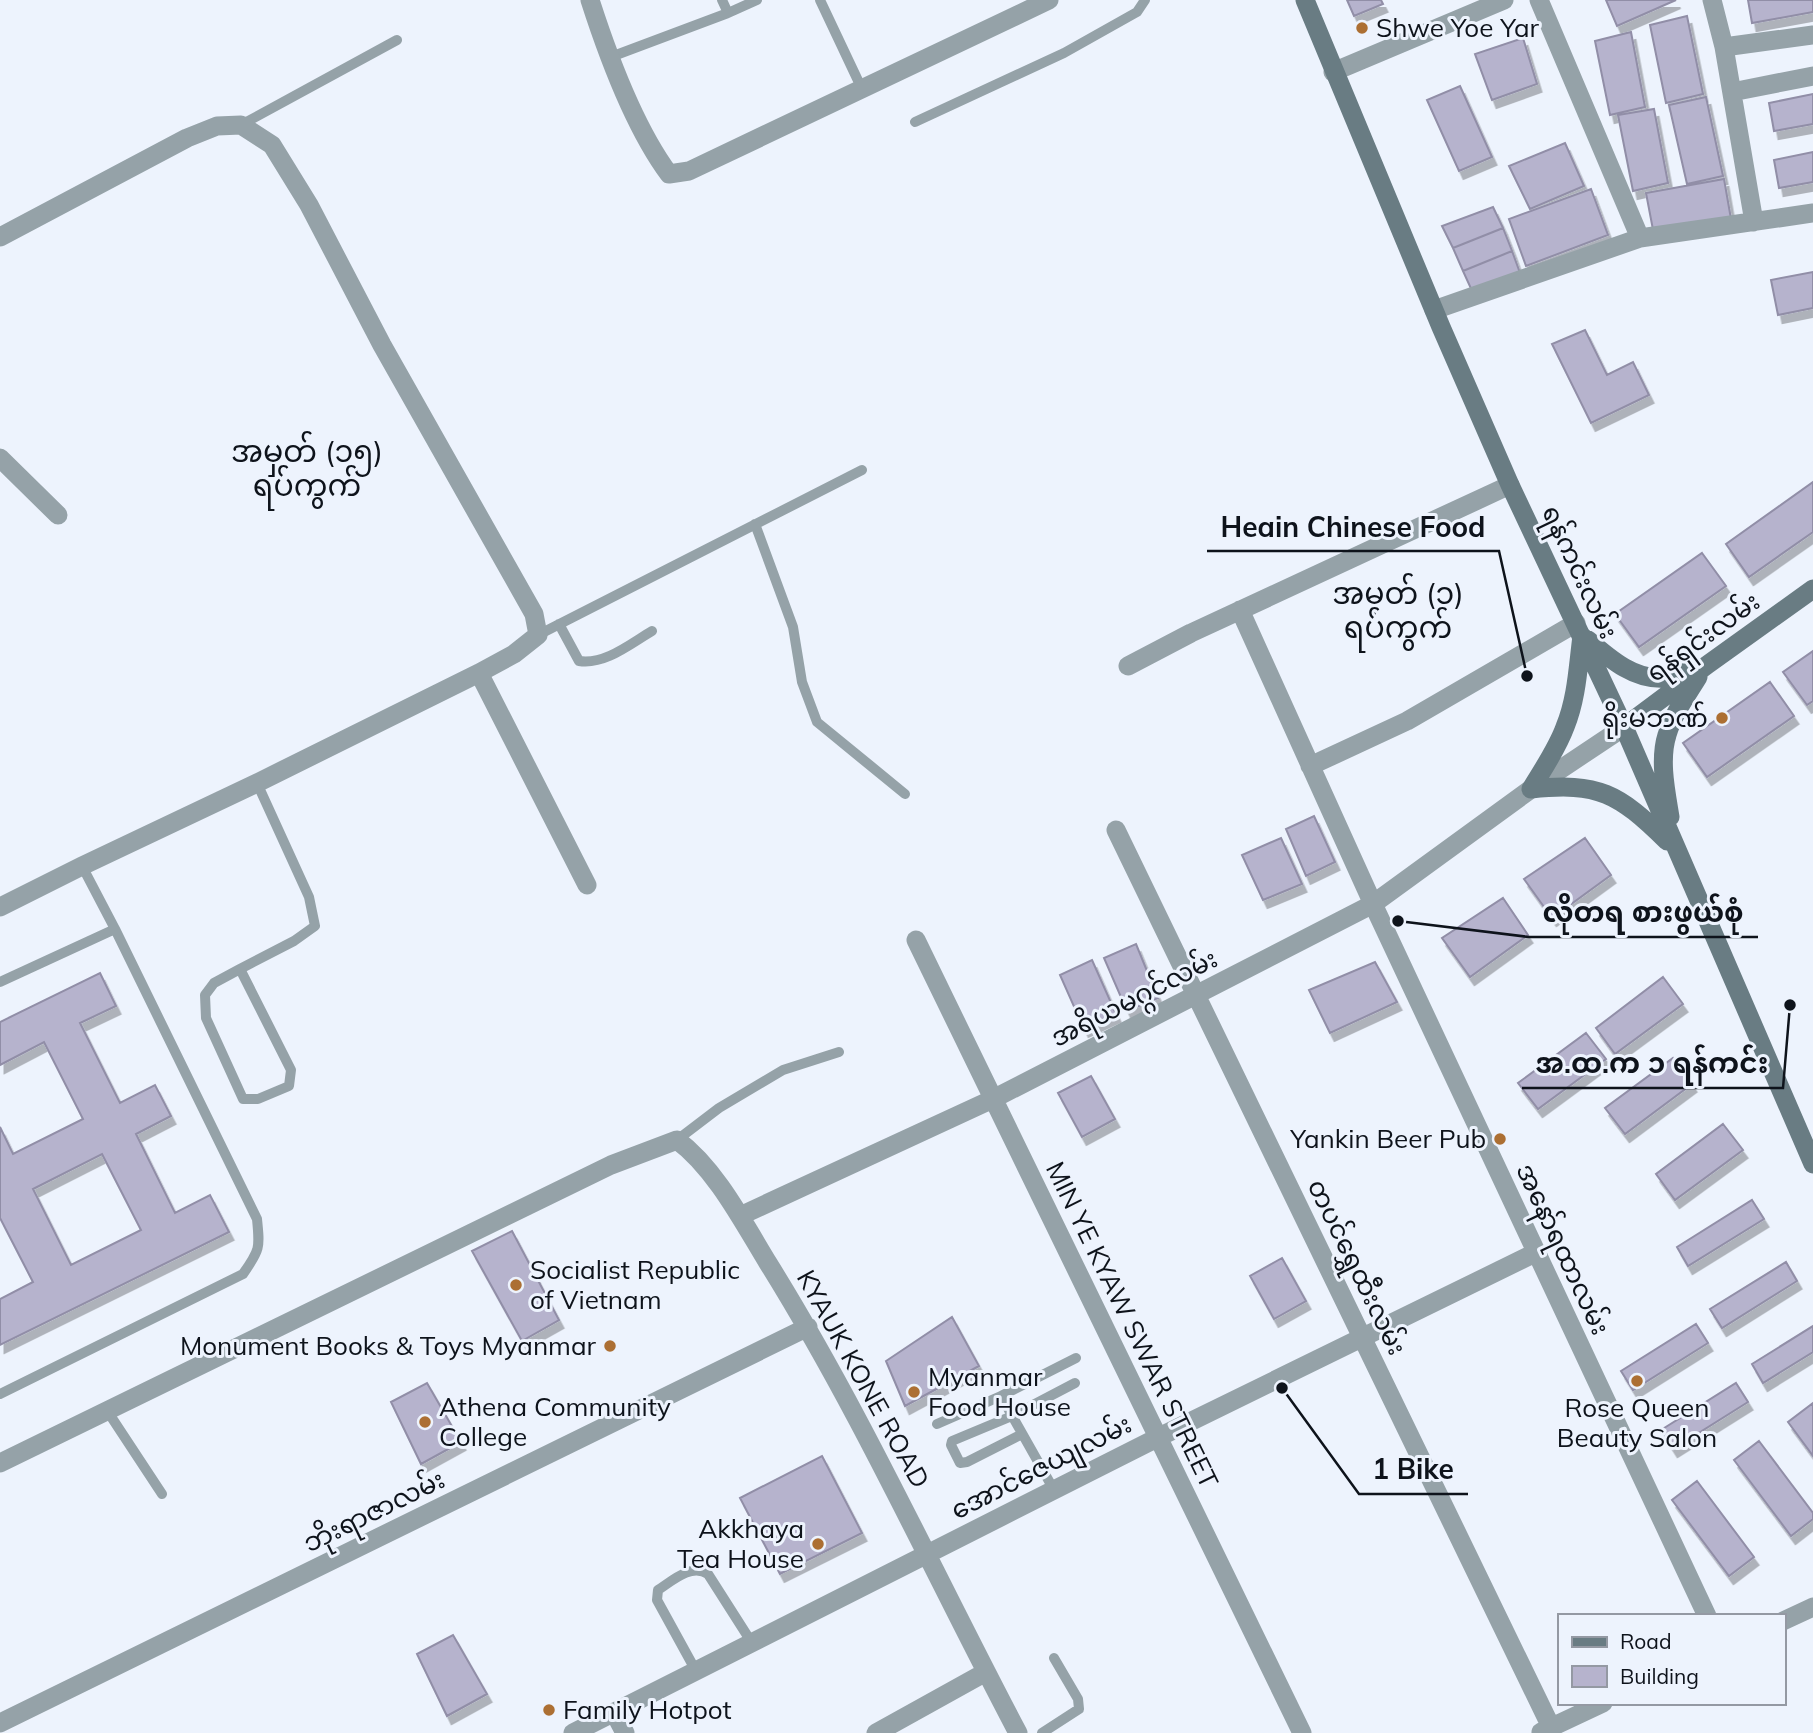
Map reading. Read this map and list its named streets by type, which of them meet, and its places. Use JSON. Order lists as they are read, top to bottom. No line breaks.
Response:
{"streets":{"main road":["ရန်ကင်းလမ်း","ရန်ရှင်းလမ်း"],"street":["အရိယမဂ္ဂင်လမ်း","အနော်ရထာလမ်း","တပင်ရွှေထီးလမ်း","MIN YE KYAW SWAR STREET","KYAUK KONE ROAD","အောင်ဇေယျလမ်း","ဘိုးရာဇာလမ်း"]},"crossings":[["ရန်ကင်းလမ်း","ရန်ရှင်းလမ်း"],["ရန်ကင်းလမ်း","အရိယမဂ္ဂင်လမ်း"],["ရန်ရှင်းလမ်း","အရိယမဂ္ဂင်လမ်း"],["အရိယမဂ္ဂင်လမ်း","အနော်ရထာလမ်း"],["အရိယမဂ္ဂင်လမ်း","တပင်ရွှေထီးလမ်း"],["အရိယမဂ္ဂင်လမ်း","MIN YE KYAW SWAR STREET"],["အရိယမဂ္ဂင်လမ်း","KYAUK KONE ROAD"],["အနော်ရထာလမ်း","အောင်ဇေယျလမ်း"],["တပင်ရွှေထီးလမ်း","အောင်ဇေယျလမ်း"],["MIN YE KYAW SWAR STREET","အောင်ဇေယျလမ်း"],["KYAUK KONE ROAD","အောင်ဇေယျလမ်း"],["KYAUK KONE ROAD","ဘိုးရာဇာလမ်း"]],"districts":["အမှတ် (၁၅) ရပ်ကွက်","အမှတ် (၁) ရပ်ကွက်"],"places":["Shwe Yoe Yar","Heain Chinese Food","ရိုးမဘဏ်","လိုတရ စားဖွယ်စုံ","အ.ထ.က ၁ ရန်ကင်း","Yankin Beer Pub","Socialist Republic of Vietnam","Monument Books & Toys Myanmar","Rose Queen Beauty Salon","1 Bike","Myanmar Food House","Athena Community College","Akkhaya Tea House","Family Hotpot"],"legend":["Road","Building"]}
